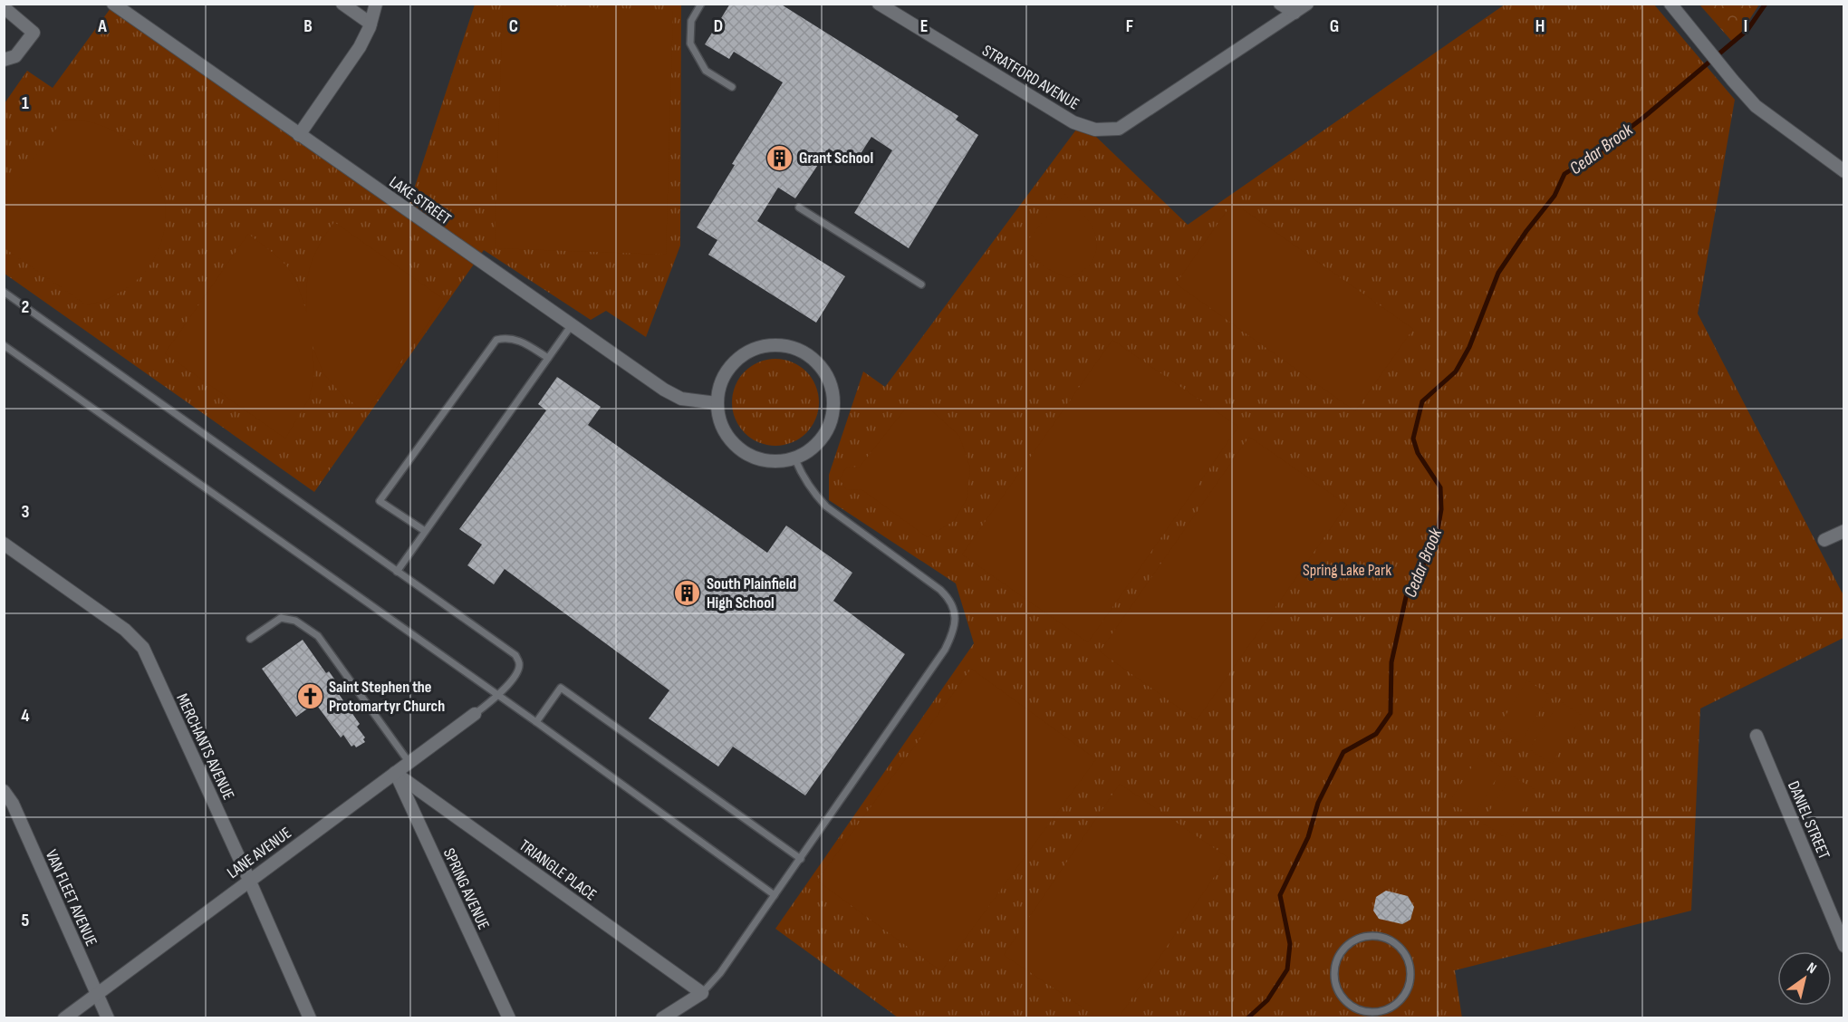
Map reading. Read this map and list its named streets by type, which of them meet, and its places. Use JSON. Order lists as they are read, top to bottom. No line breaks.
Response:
{"streets":{"street":["STRATFORD AVENUE","LAKE STREET","MERCHANTS AVENUE","DANIEL STREET","LANE AVENUE","TRIANGLE PLACE","SPRING AVENUE","VAN FLEET AVENUE"]},"crossings":[["MERCHANTS AVENUE","LANE AVENUE"],["LANE AVENUE","TRIANGLE PLACE"],["LANE AVENUE","SPRING AVENUE"],["LANE AVENUE","VAN FLEET AVENUE"],["TRIANGLE PLACE","SPRING AVENUE"]],"water":["Cedar Brook"],"parks":["Spring Lake Park"],"places":{"building":["Grant School","South Plainfield High School"],"church":["Saint Stephen the Protomartyr Church"]},"north":"top right","grid":{"columns":["A","B","C","D","E","F","G","H","I"],"rows":["1","2","3","4","5"]}}
